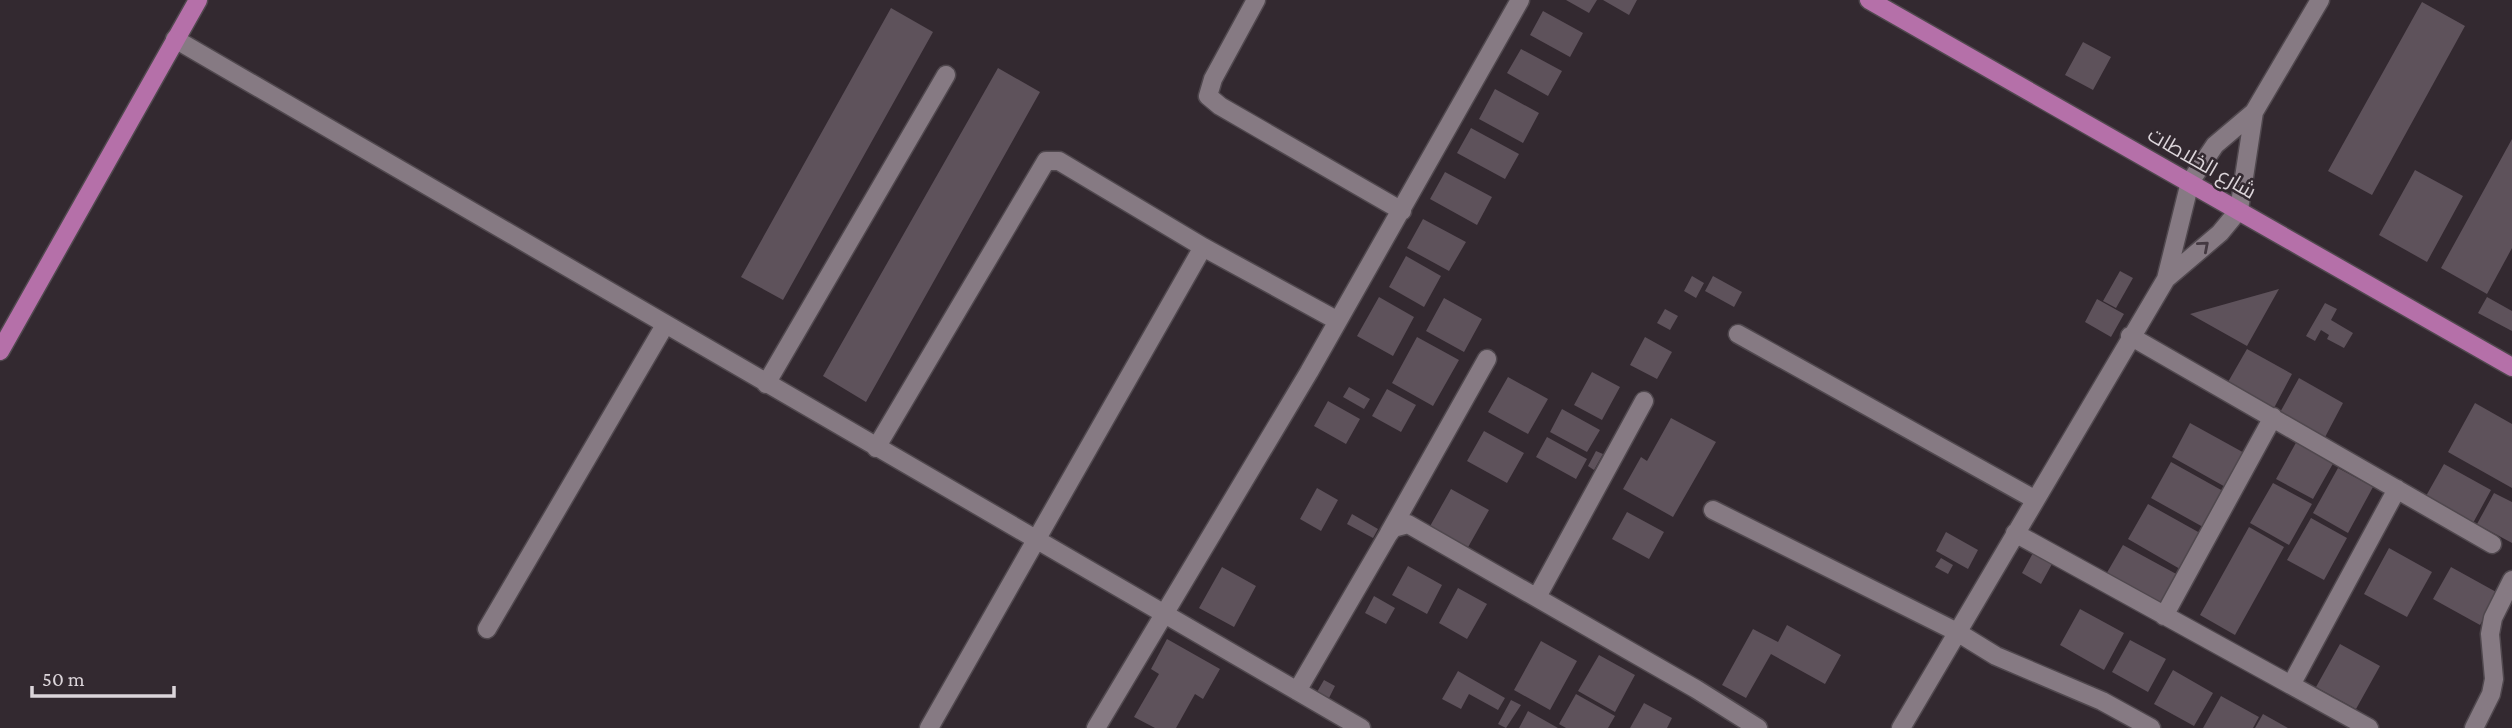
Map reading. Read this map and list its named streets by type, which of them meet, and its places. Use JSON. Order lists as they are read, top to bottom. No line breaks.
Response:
{"streets":{"main road":["شارع الخلاطات"]},"scale_bar":"50 m"}
